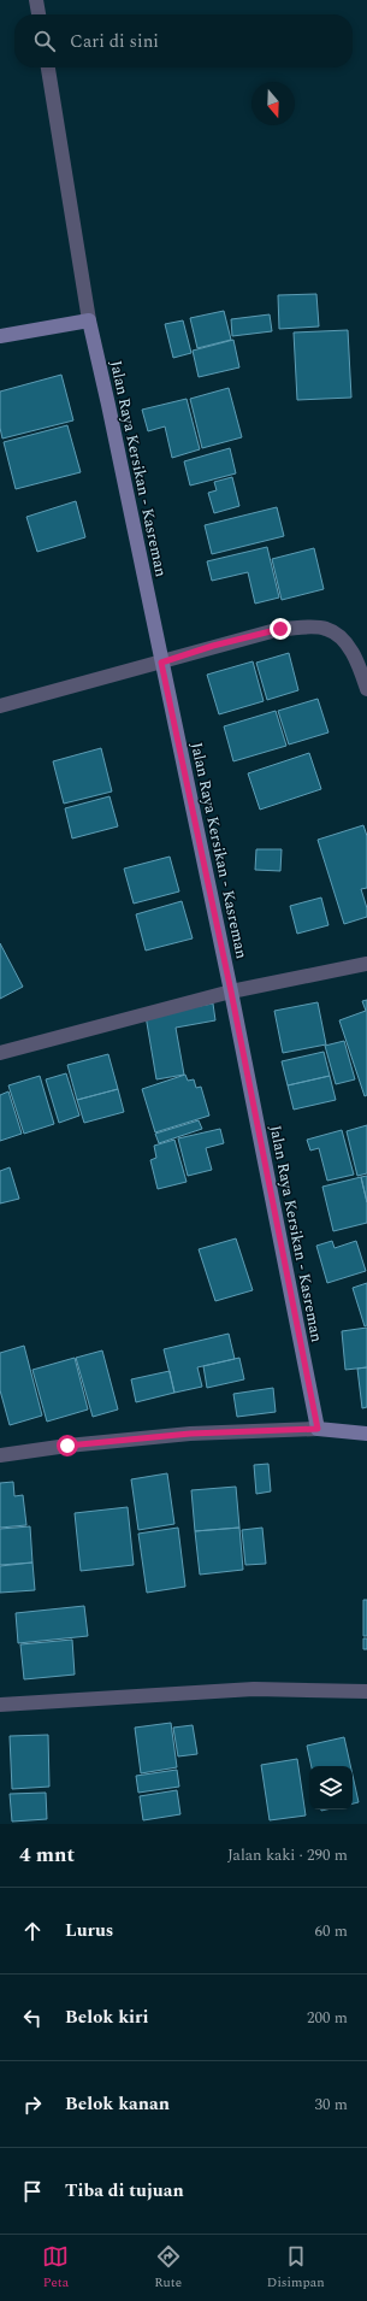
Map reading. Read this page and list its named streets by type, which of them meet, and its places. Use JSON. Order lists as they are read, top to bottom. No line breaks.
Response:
{"streets":{"street":["Jalan Raya Kersikan - Kasreman"]},"north":"bottom","page":{"search":"Cari di sini","heading":["4 mnt","Jalan kaki · 290 m"],"list":[["Lurus","60 m"],["Belok kiri","200 m"],["Belok kanan","30 m"],"Tiba di tujuan"],"nav":["Peta","Rute","Disimpan"]}}
